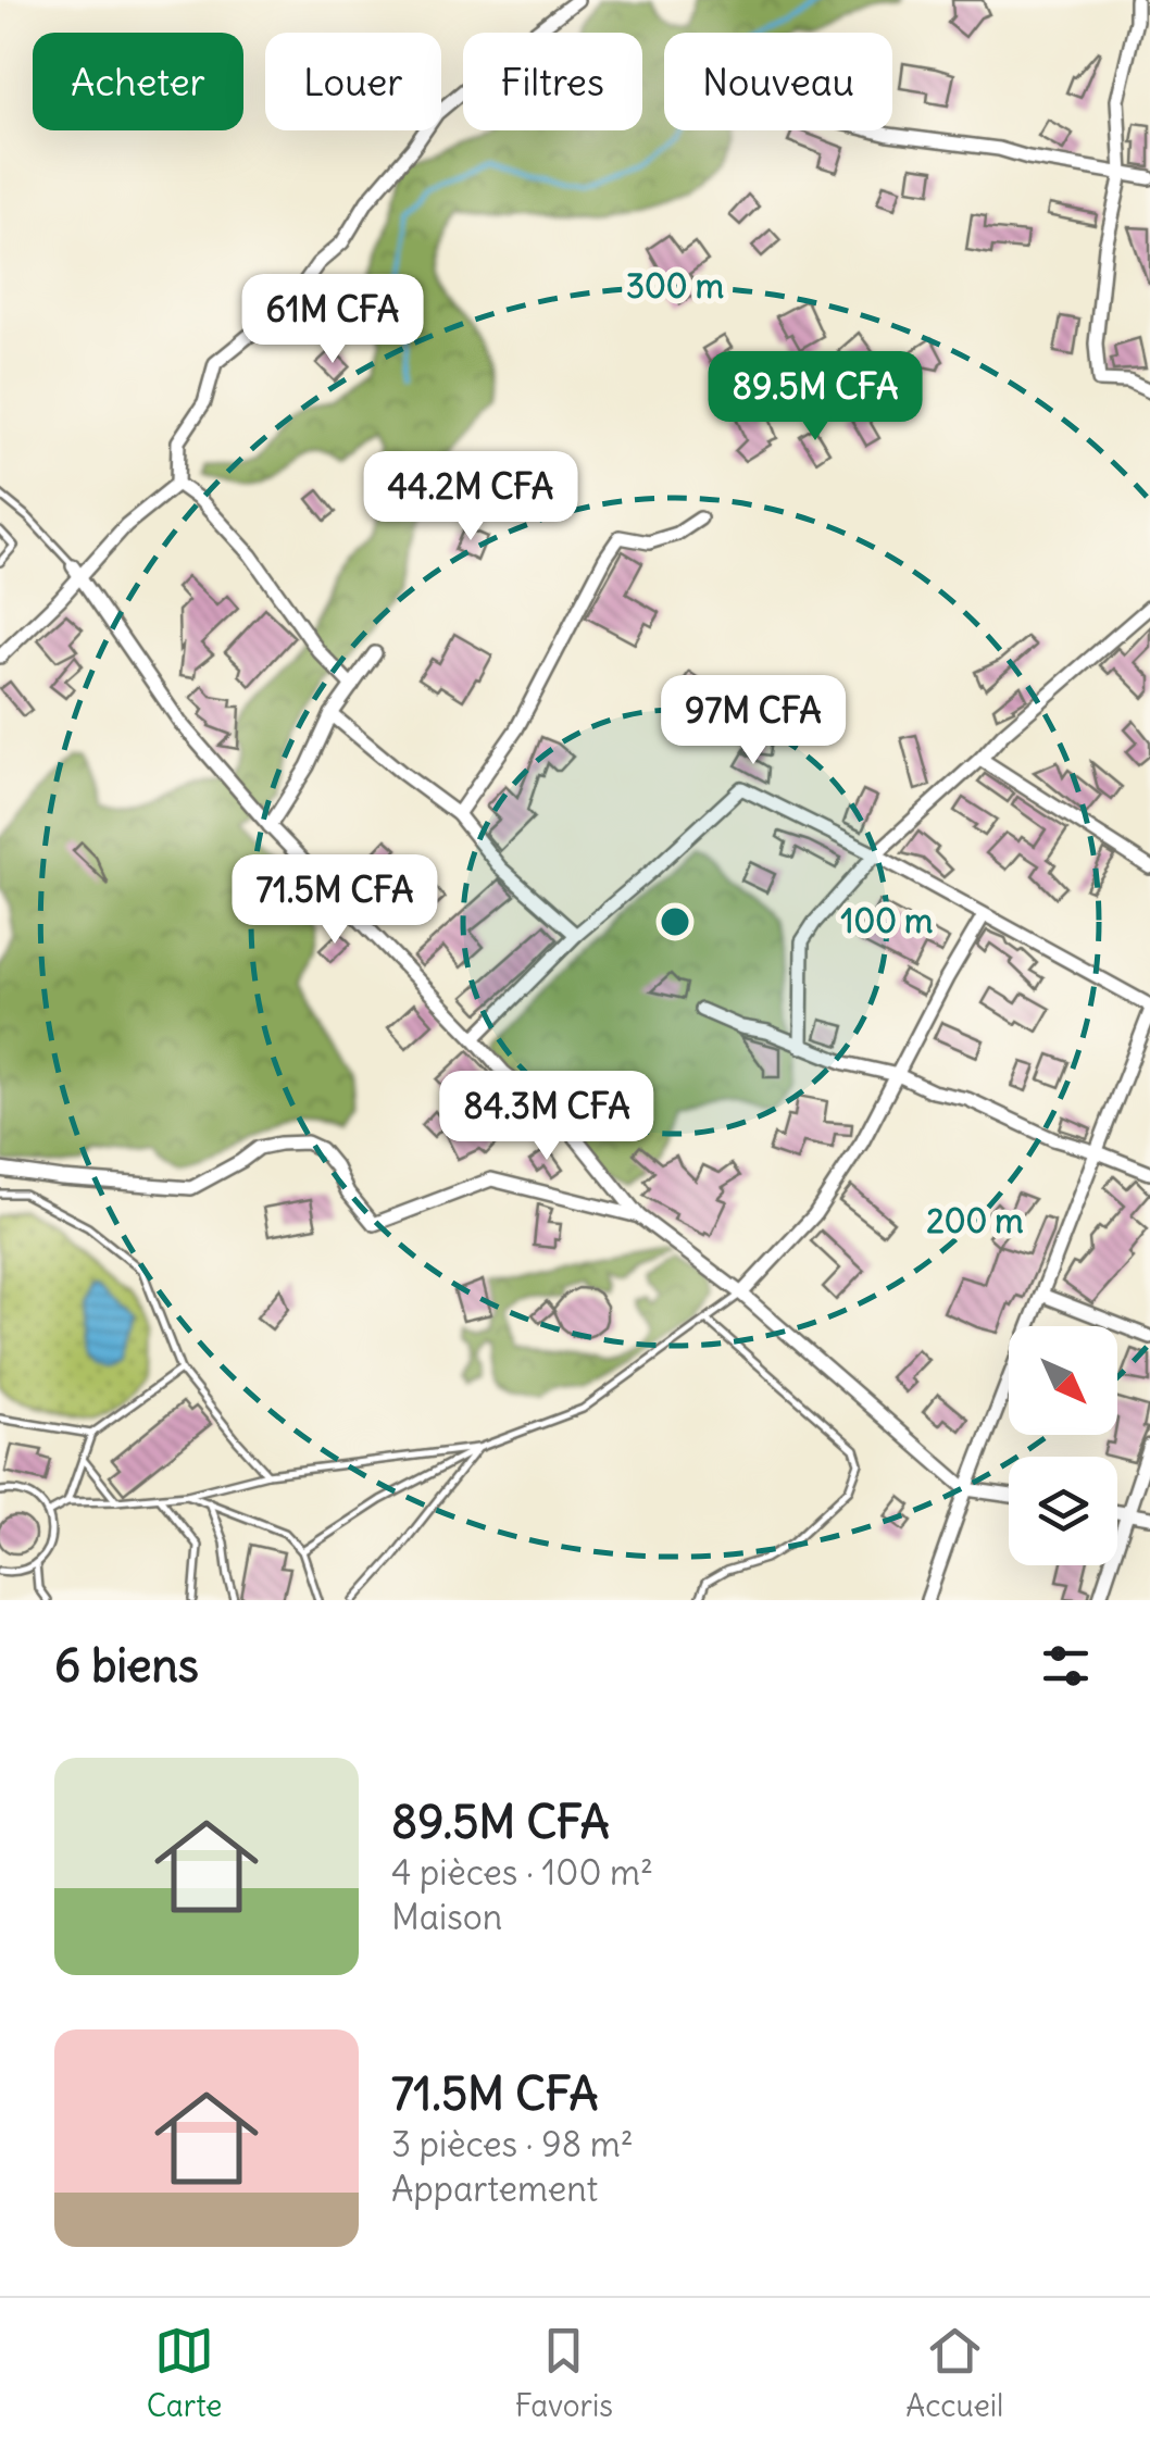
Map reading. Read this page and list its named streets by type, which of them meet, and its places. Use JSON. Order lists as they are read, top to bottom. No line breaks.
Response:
{"north":"bottom right","page":{"chip":["Acheter","Louer","Filtres","Nouveau"],"price":["61M CFA","89.5M CFA","44.2M CFA","97M CFA","71.5M CFA","84.3M CFA"],"heading":"6 biens","list":[{"name":"89.5M CFA","note":"4 pièces · 100 m² · Maison"},{"name":"71.5M CFA","note":"3 pièces · 98 m² · Appartement"}],"tabs":["Carte","Favoris","Accueil"]},"rings":["300 m","100 m","200 m"]}
